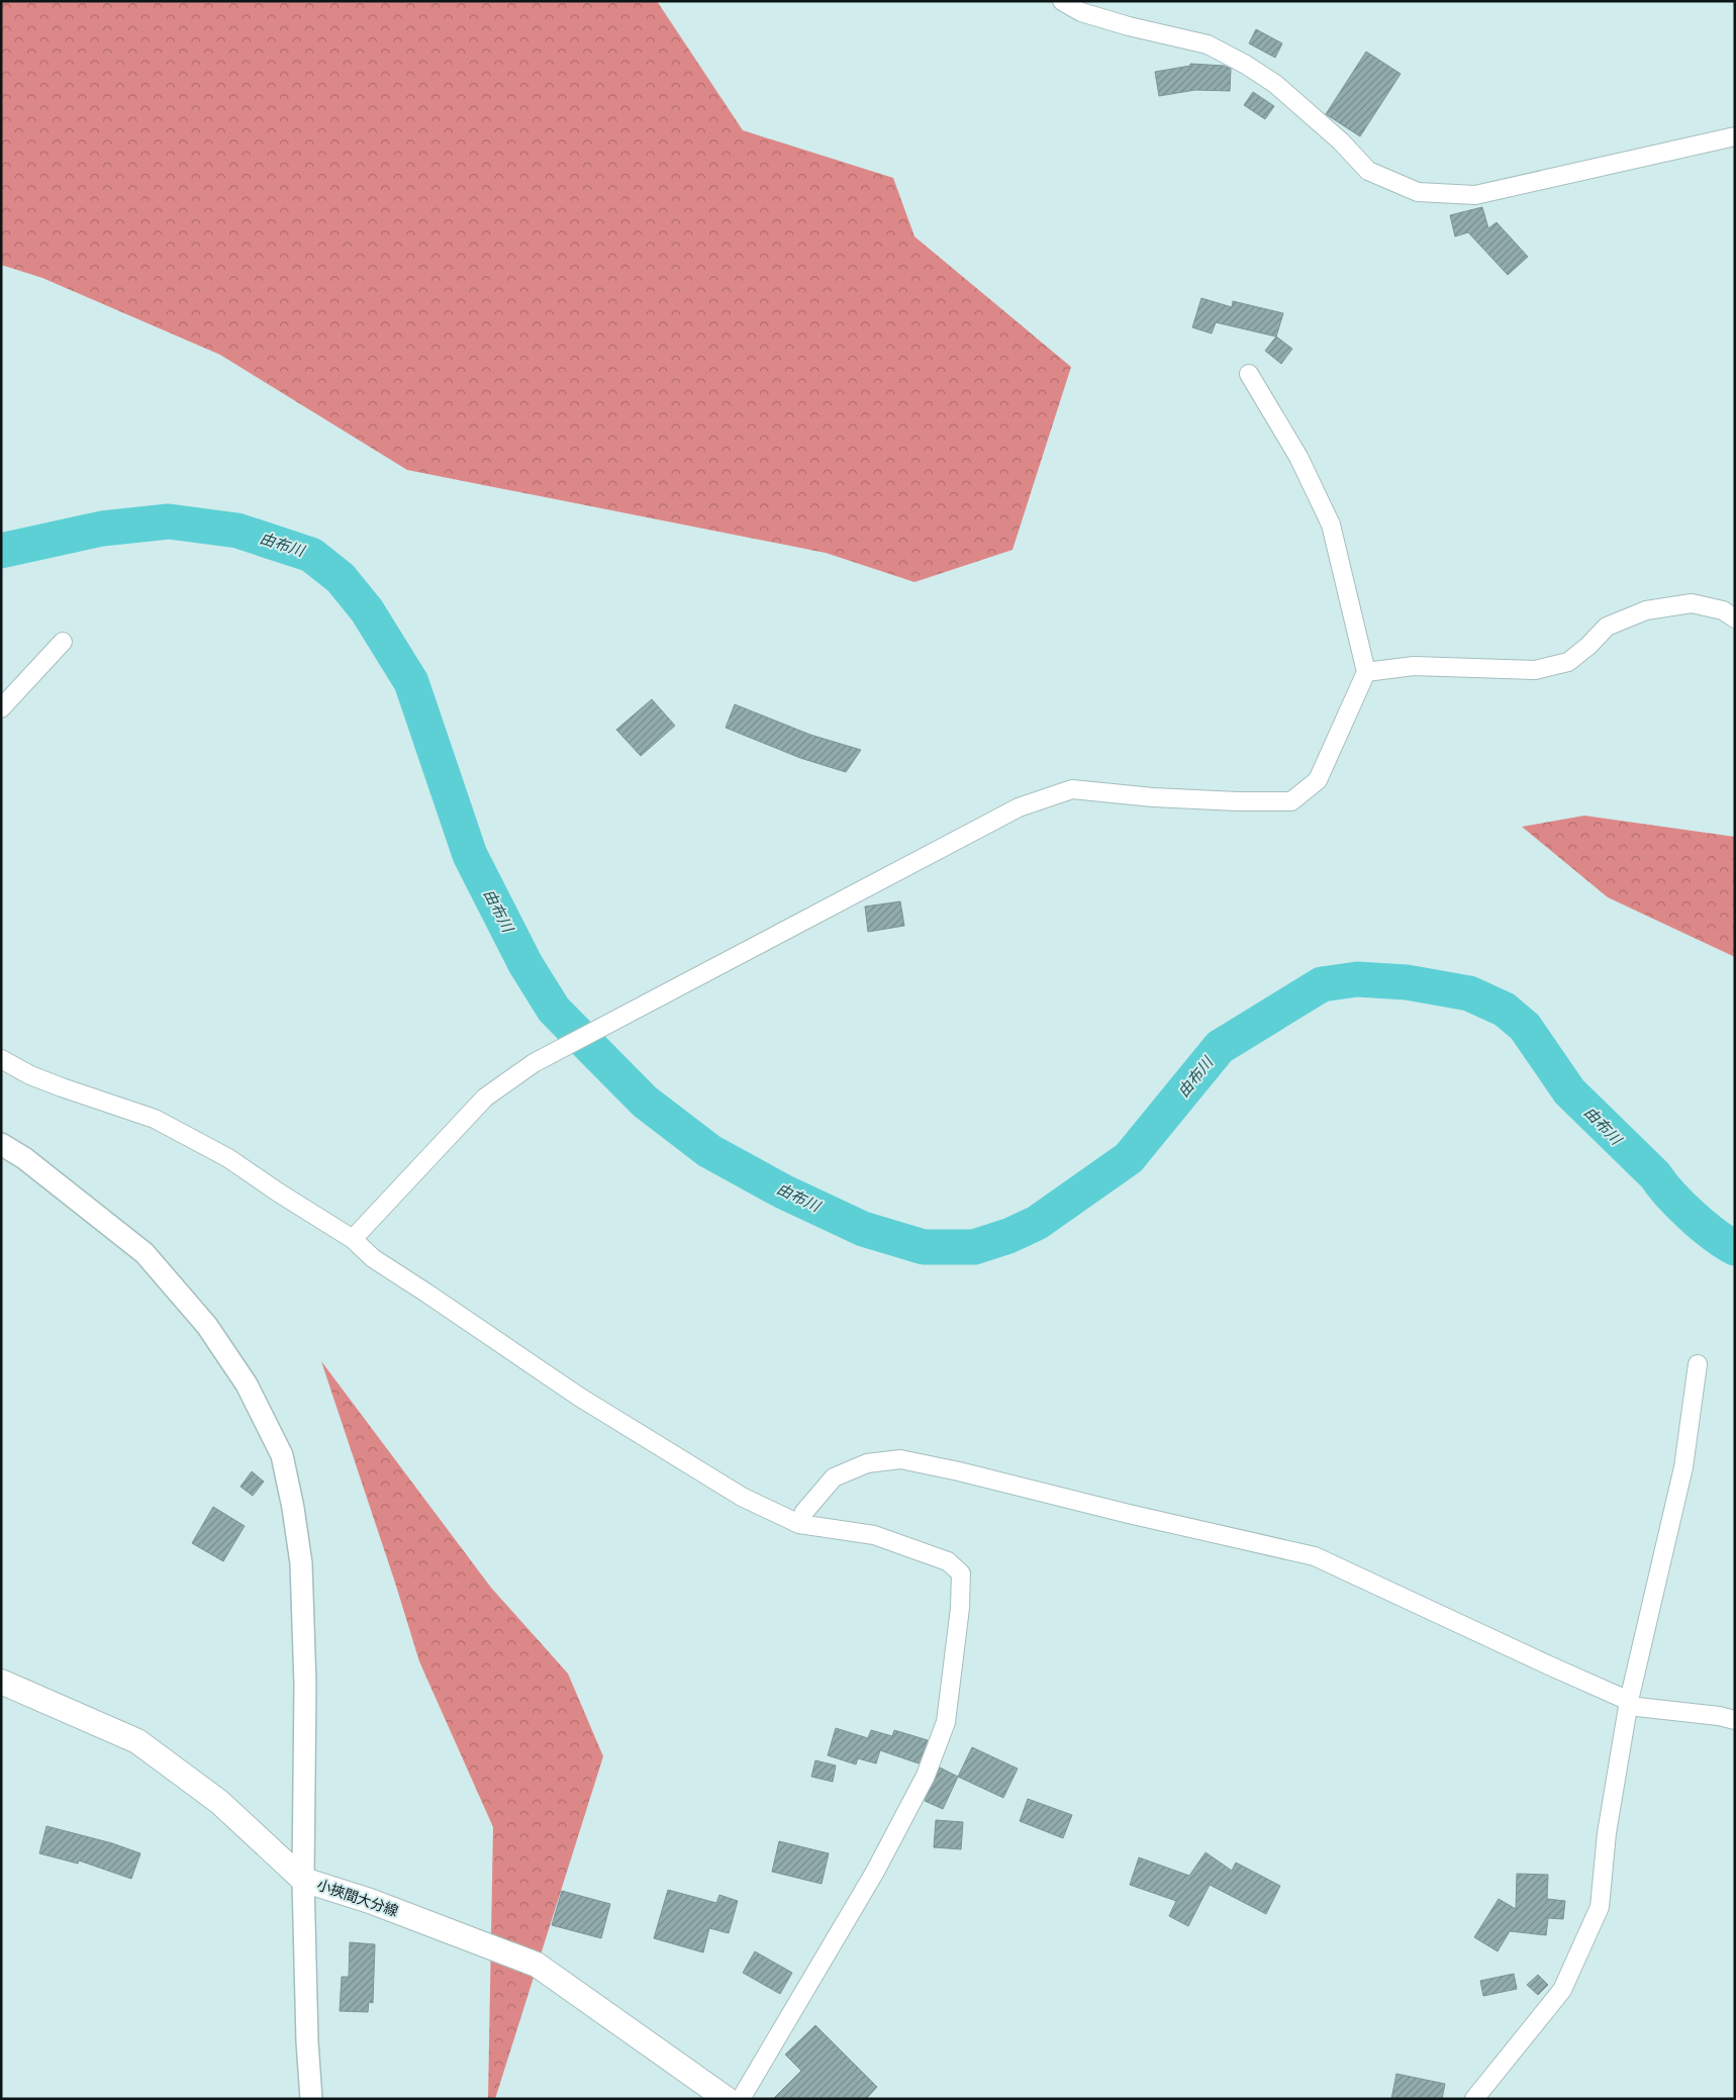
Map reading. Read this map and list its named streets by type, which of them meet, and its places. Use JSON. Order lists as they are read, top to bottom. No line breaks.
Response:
{"streets":{"main road":["小挾間大分線"]},"water":["由布川"]}
